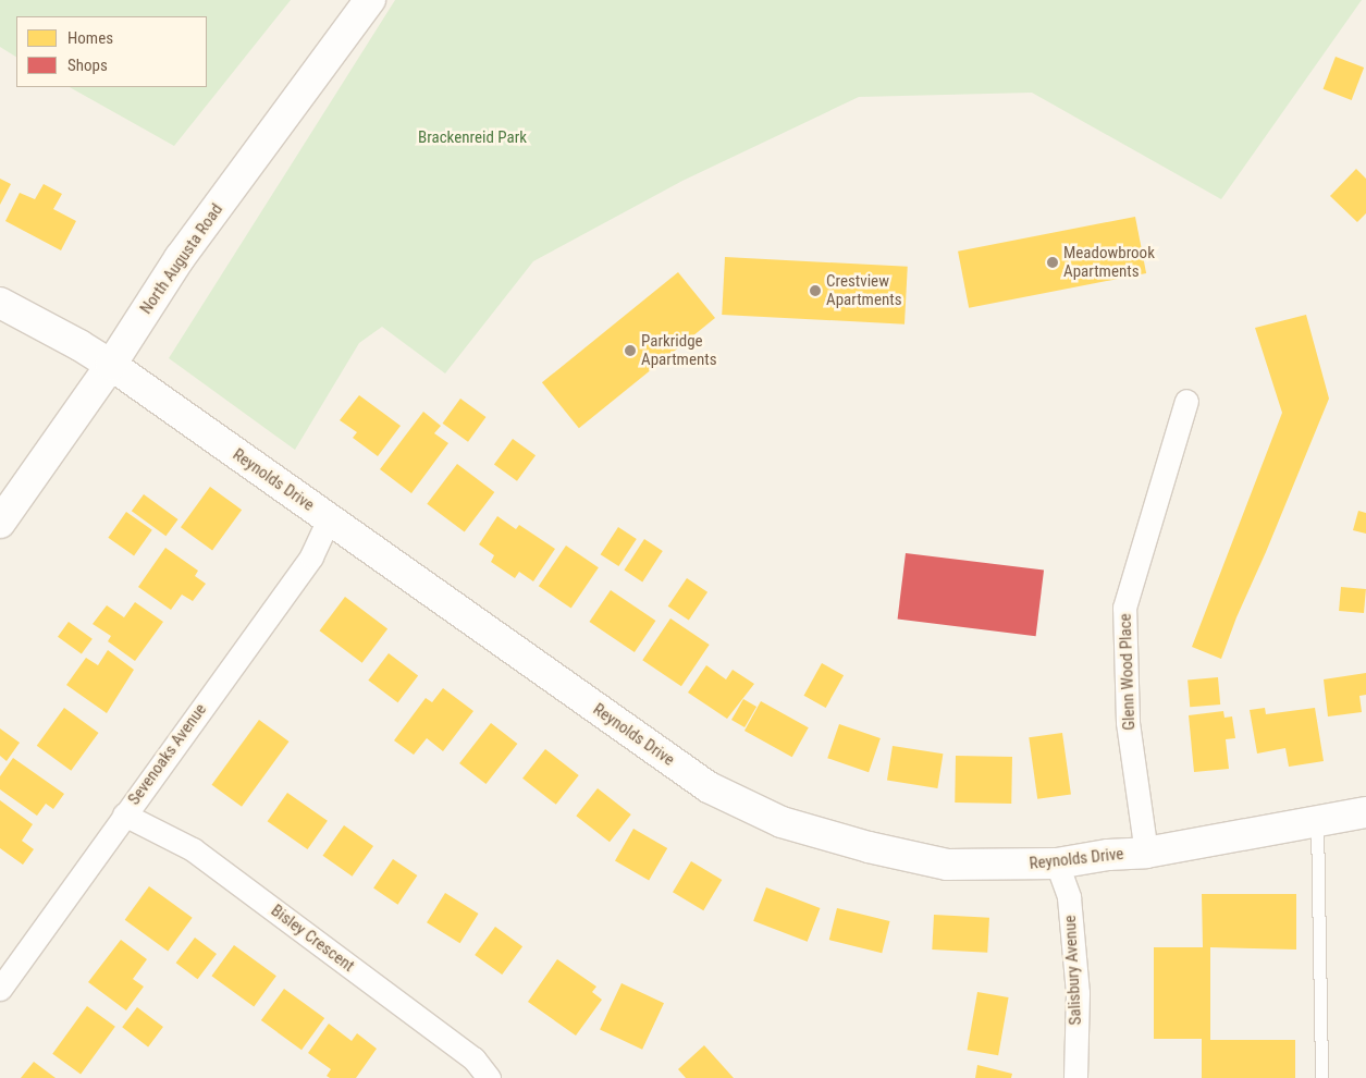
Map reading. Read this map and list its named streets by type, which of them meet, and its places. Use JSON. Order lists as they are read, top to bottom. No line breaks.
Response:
{"streets":{"street":["North Augusta Road","Reynolds Drive","Glenn Wood Place","Sevenoaks Avenue","Bisley Crescent","Salisbury Avenue"]},"crossings":[["North Augusta Road","Reynolds Drive"],["Reynolds Drive","Glenn Wood Place"],["Reynolds Drive","Sevenoaks Avenue"],["Reynolds Drive","Salisbury Avenue"],["Sevenoaks Avenue","Bisley Crescent"]],"parks":["Brackenreid Park"],"places":["Meadowbrook Apartments","Crestview Apartments","Parkridge Apartments"],"legend":["Homes","Shops"]}
